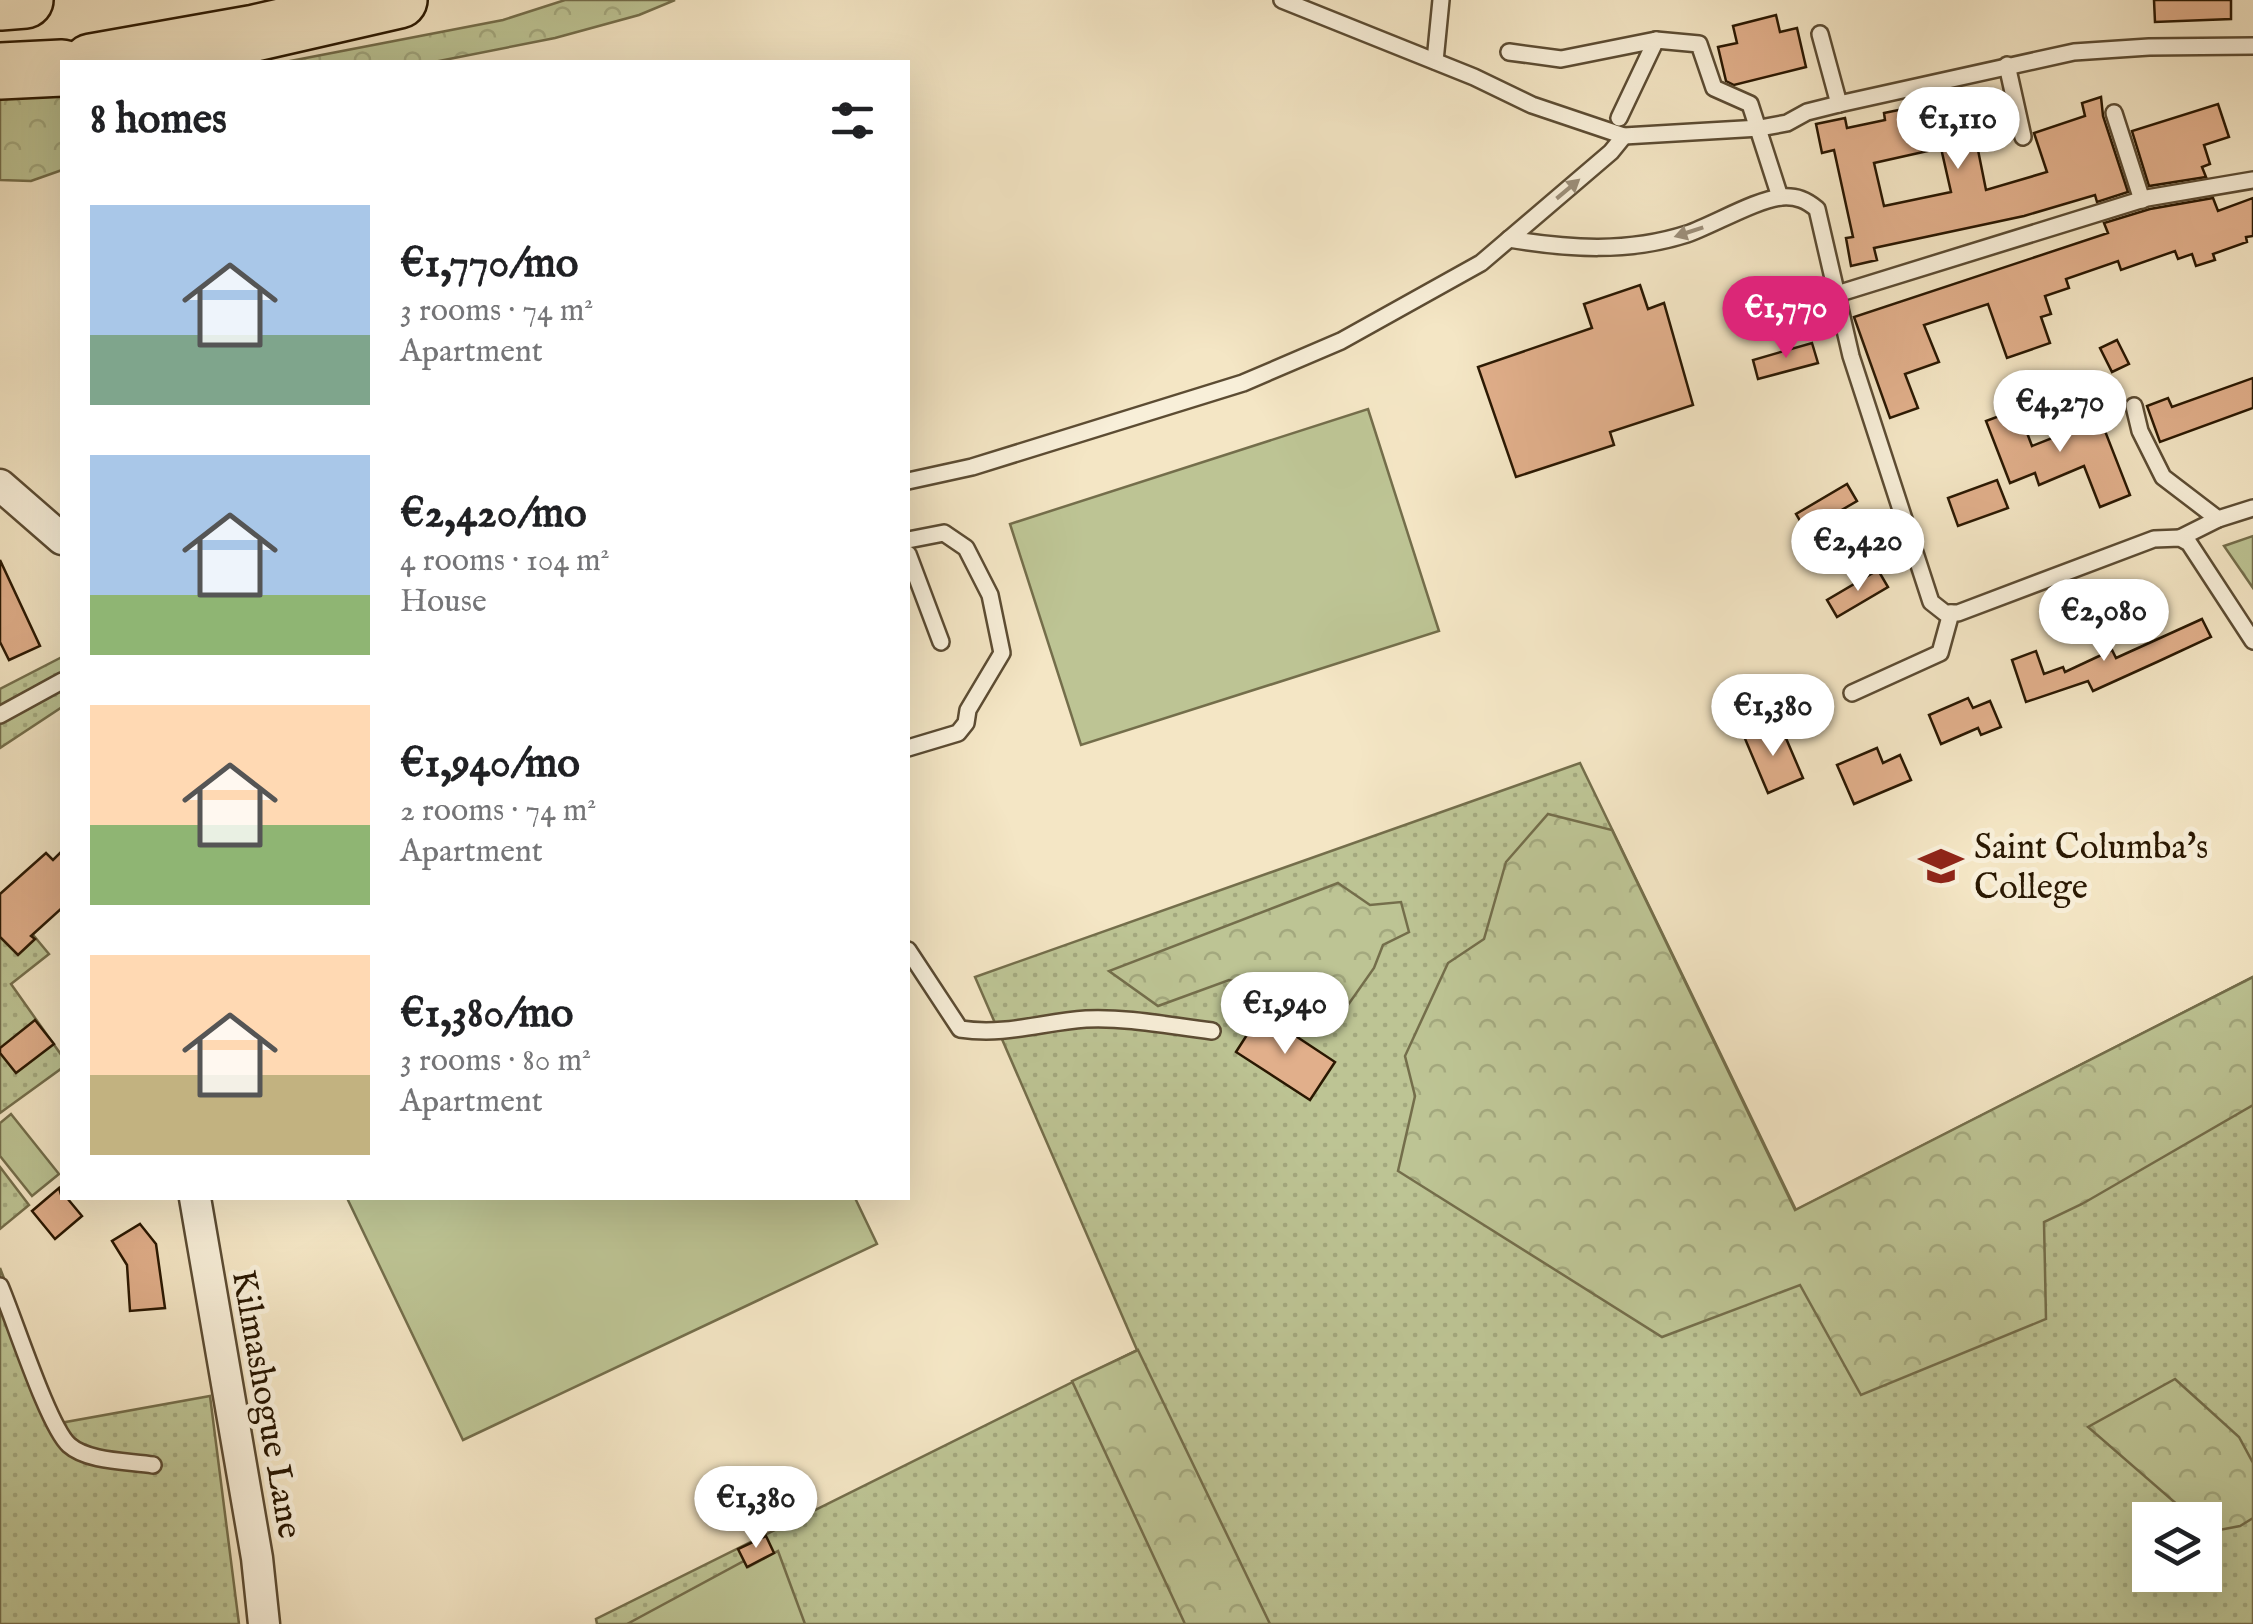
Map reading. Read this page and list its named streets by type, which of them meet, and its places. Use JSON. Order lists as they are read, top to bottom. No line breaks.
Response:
{"streets":{"street":["Kilmashogue Lane"]},"places":{"school or university":["Saint Columba's College"]},"page":{"heading":"8 homes","price":["€1,110","€1,770","€4,270","€2,420","€2,080","€1,380","€1,940","€1,380"],"list":[{"name":"€1,770/mo","note":"3 rooms · 74 m² · Apartment"},{"name":"€2,420/mo","note":"4 rooms · 104 m² · House"},{"name":"€1,940/mo","note":"2 rooms · 74 m² · Apartment"},{"name":"€1,380/mo","note":"3 rooms · 80 m² · Apartment"}]}}
